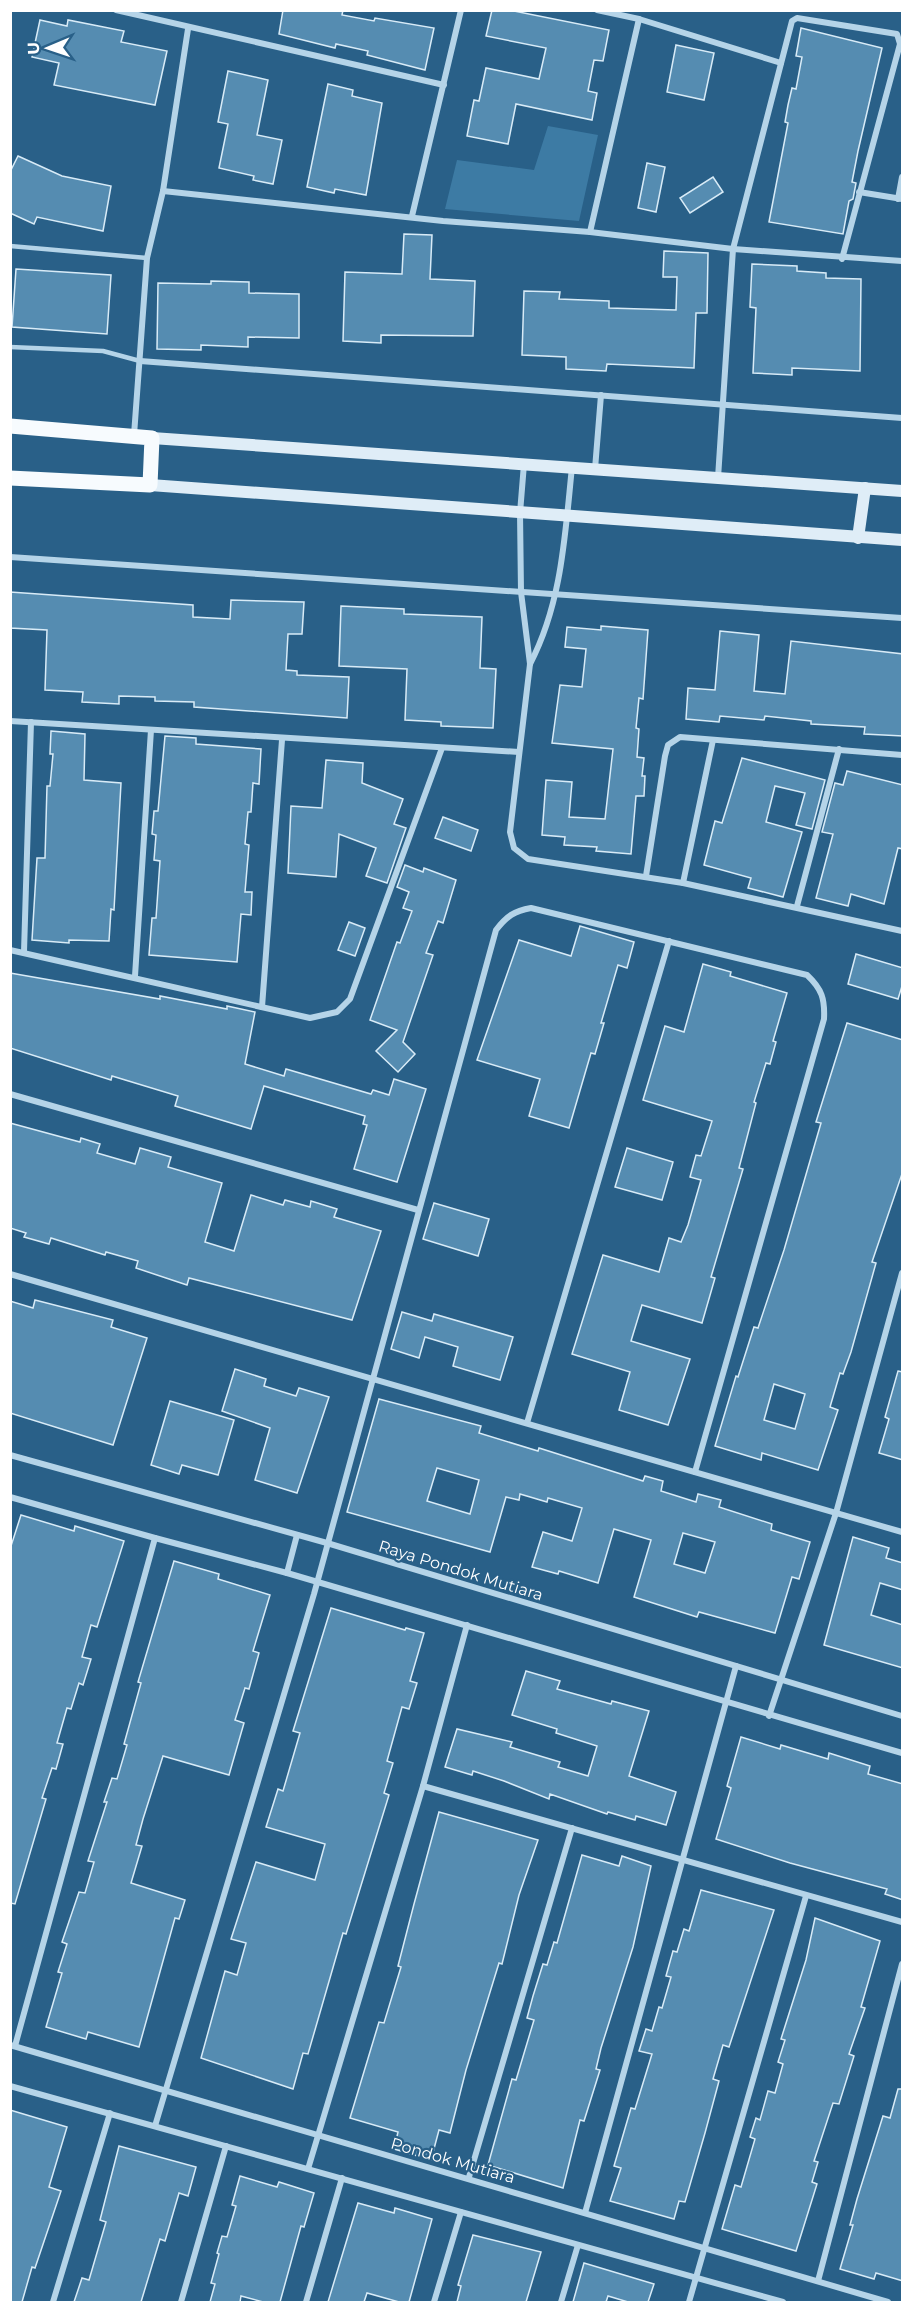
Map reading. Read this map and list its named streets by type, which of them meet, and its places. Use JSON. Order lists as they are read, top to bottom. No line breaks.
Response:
{"streets":{"street":["Raya Pondok Mutiara","Pondok Mutiara"]},"north":"left"}
